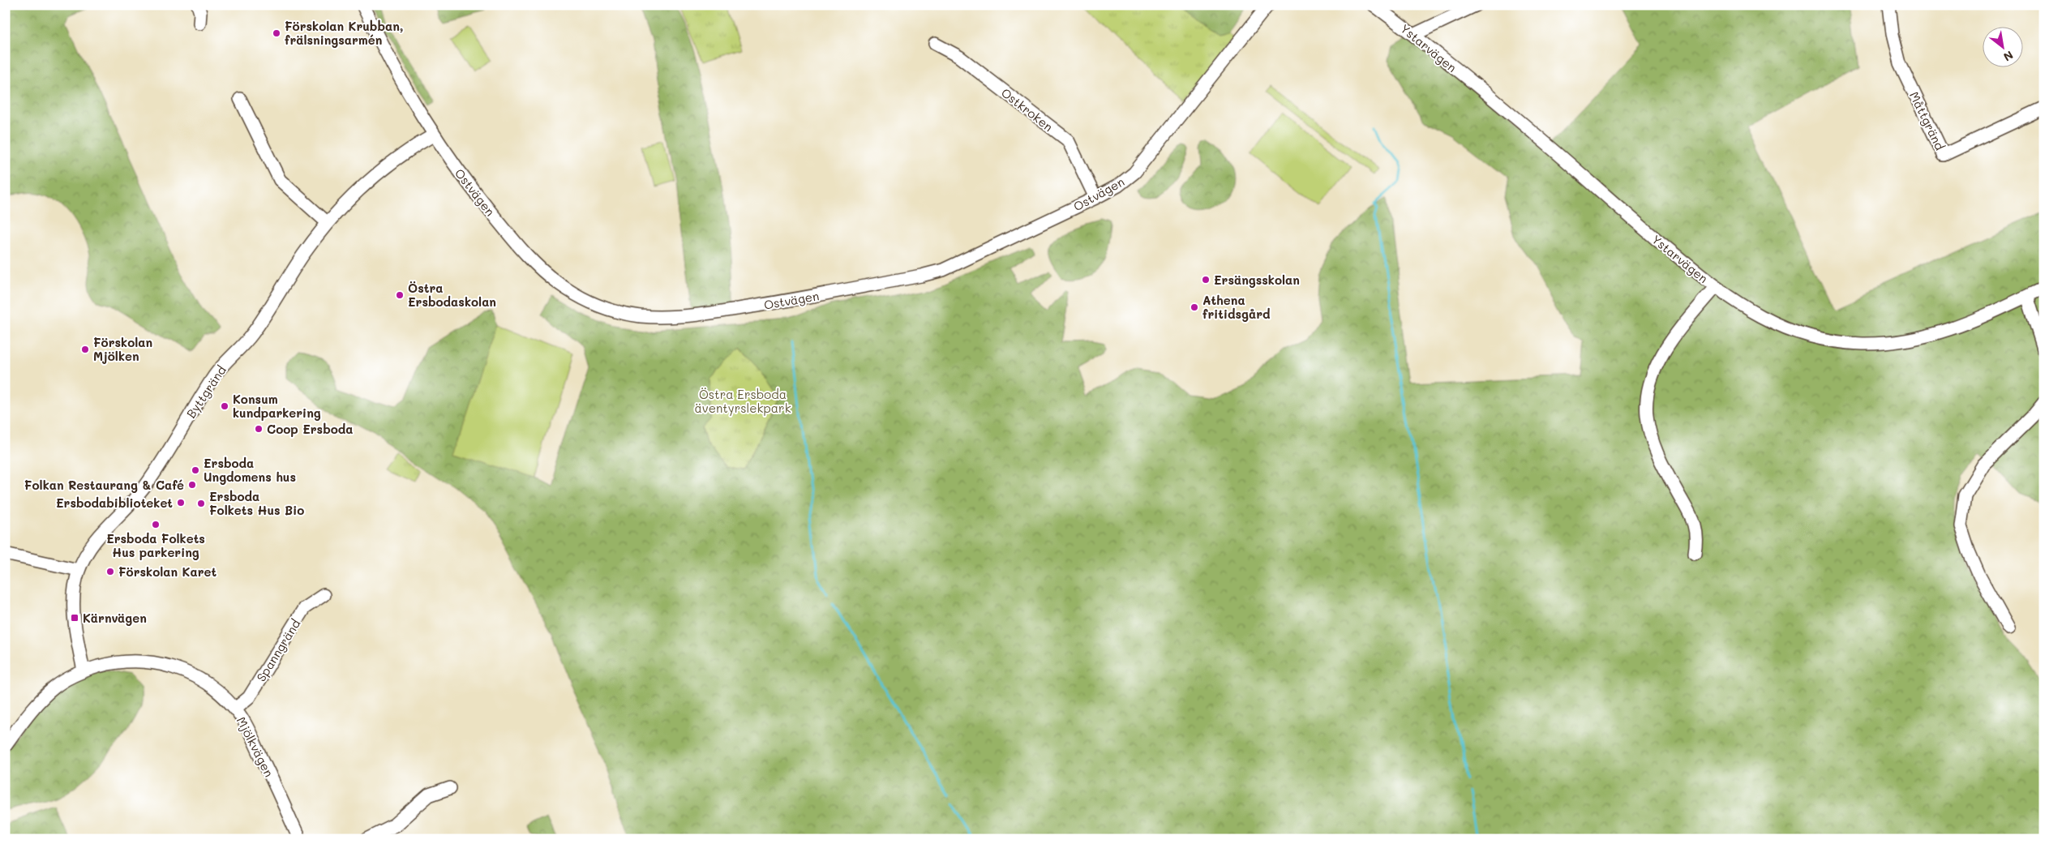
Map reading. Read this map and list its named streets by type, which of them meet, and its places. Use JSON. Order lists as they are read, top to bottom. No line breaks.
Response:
{"streets":{"street":["Ystarvägen","Ostkroken","Måttgränd","Ostvägen","Byttgränd","Spanngränd","Mjölkvägen"]},"crossings":[["Ostkroken","Ostvägen"],["Ostvägen","Byttgränd"],["Byttgränd","Mjölkvägen"],["Spanngränd","Mjölkvägen"]],"parks":["Östra Ersboda äventyrslekpark"],"places":{"other":["Förskolan Krubban, frälsningsarmén","Ersängsskolan","Östra Ersbodaskolan","Athena fritidsgård","Förskolan Mjölken","Konsum kundparkering","Coop Ersboda","Ersboda Ungdomens hus","Folkan Restaurang & Café","Ersbodabiblioteket","Ersboda Folkets Hus Bio","Ersboda Folkets Hus parkering","Förskolan Karet"],"transit":["Kärnvägen"]},"north":"bottom right"}
